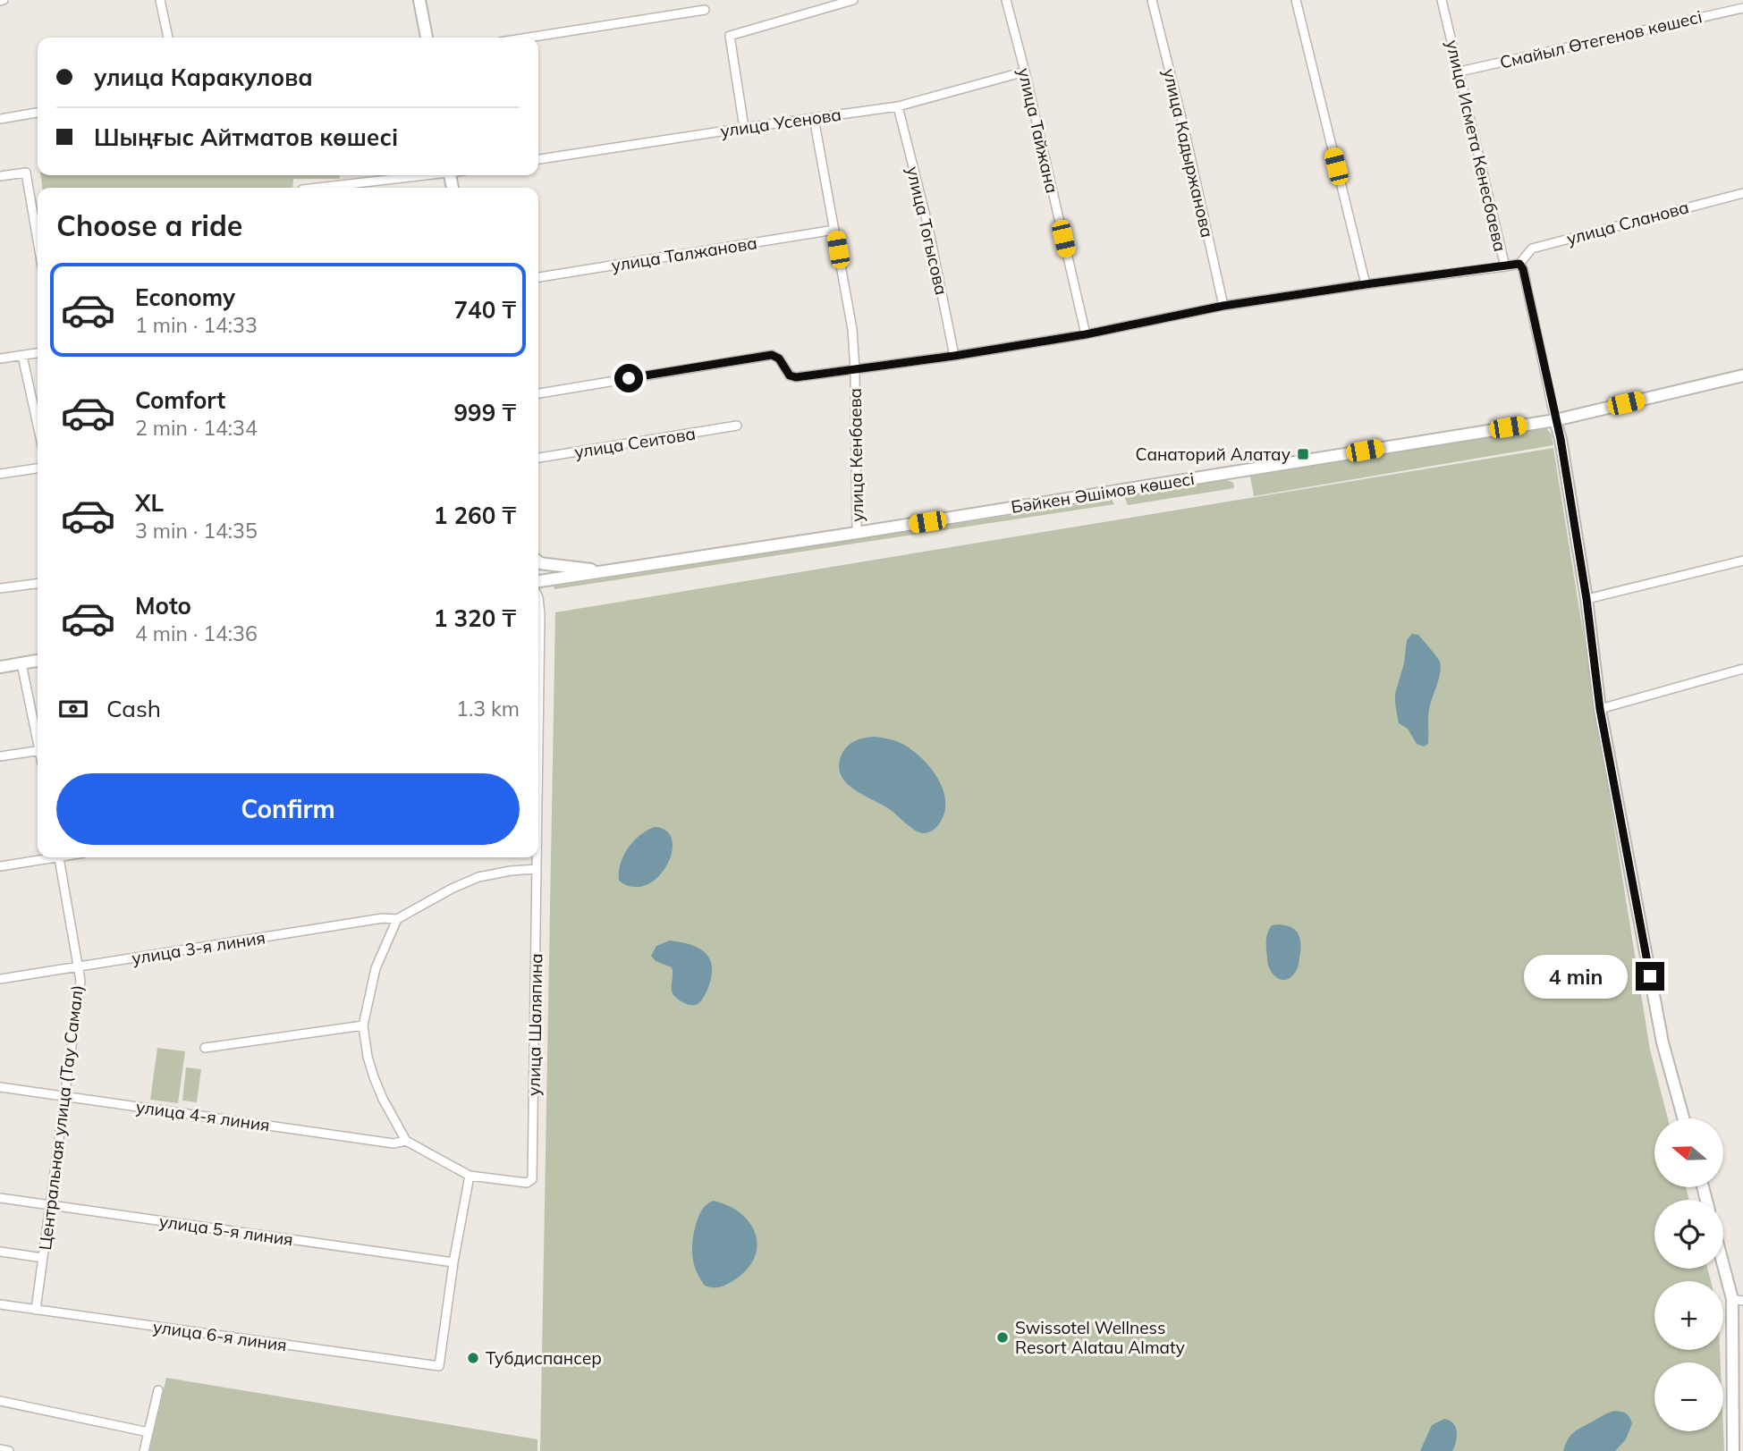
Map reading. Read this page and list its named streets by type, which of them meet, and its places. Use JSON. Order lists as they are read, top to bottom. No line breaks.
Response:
{"streets":{"main road":["Бәйкен Әшімов көшесі"],"street":["Смайыл Өтегенов көшесі","улица Усенова","улица Тайжана","улица Исмета Кенесбаева","улица Кадыржанова","улица Сланова","улица Тогысова","улица Талжанова","улица Сеитова","улица Кенбаева","улица 3-я линия","улица Шаляпина","улица 4-я линия","Центральная улица (Тау Самал)","улица 5-я линия","улица 6-я линия"]},"crossings":[["Смайыл Өтегенов көшесі","улица Исмета Кенесбаева"],["улица Усенова","улица Тайжана"],["улица Усенова","улица Тогысова"],["улица Усенова","улица Кенбаева"],["улица Исмета Кенесбаева","улица Сланова"],["улица Исмета Кенесбаева","Бәйкен Әшімов көшесі"],["улица Талжанова","улица Кенбаева"],["улица Кенбаева","Бәйкен Әшімов көшесі"],["улица 3-я линия","Центральная улица (Тау Самал)"],["улица 4-я линия","Центральная улица (Тау Самал)"],["Центральная улица (Тау Самал)","улица 5-я линия"],["Центральная улица (Тау Самал)","улица 6-я линия"],["улица 5-я линия","улица 6-я линия"]],"places":{"transit":["Санаторий Алатау"],"other":["Swissotel Wellness Resort Alatau Almaty","Тубдиспансер"]},"north":"left","page":{"banner":["улица Каракулова","Шыңғыс Айтматов көшесі"],"heading":"Choose a ride","list":[{"name":"Economy","note":"1 min · 14:33","value":"740 ₸"},{"name":"Comfort","note":"2 min · 14:34","value":"999 ₸"},{"name":"XL","note":"3 min · 14:35","value":"1 260 ₸"},{"name":"Moto","note":"4 min · 14:36","value":"1 320 ₸"}],"pay":["Cash","1.3 km"],"buttons":"Confirm","bubble":"4 min","map_buttons":["+","−"]}}
